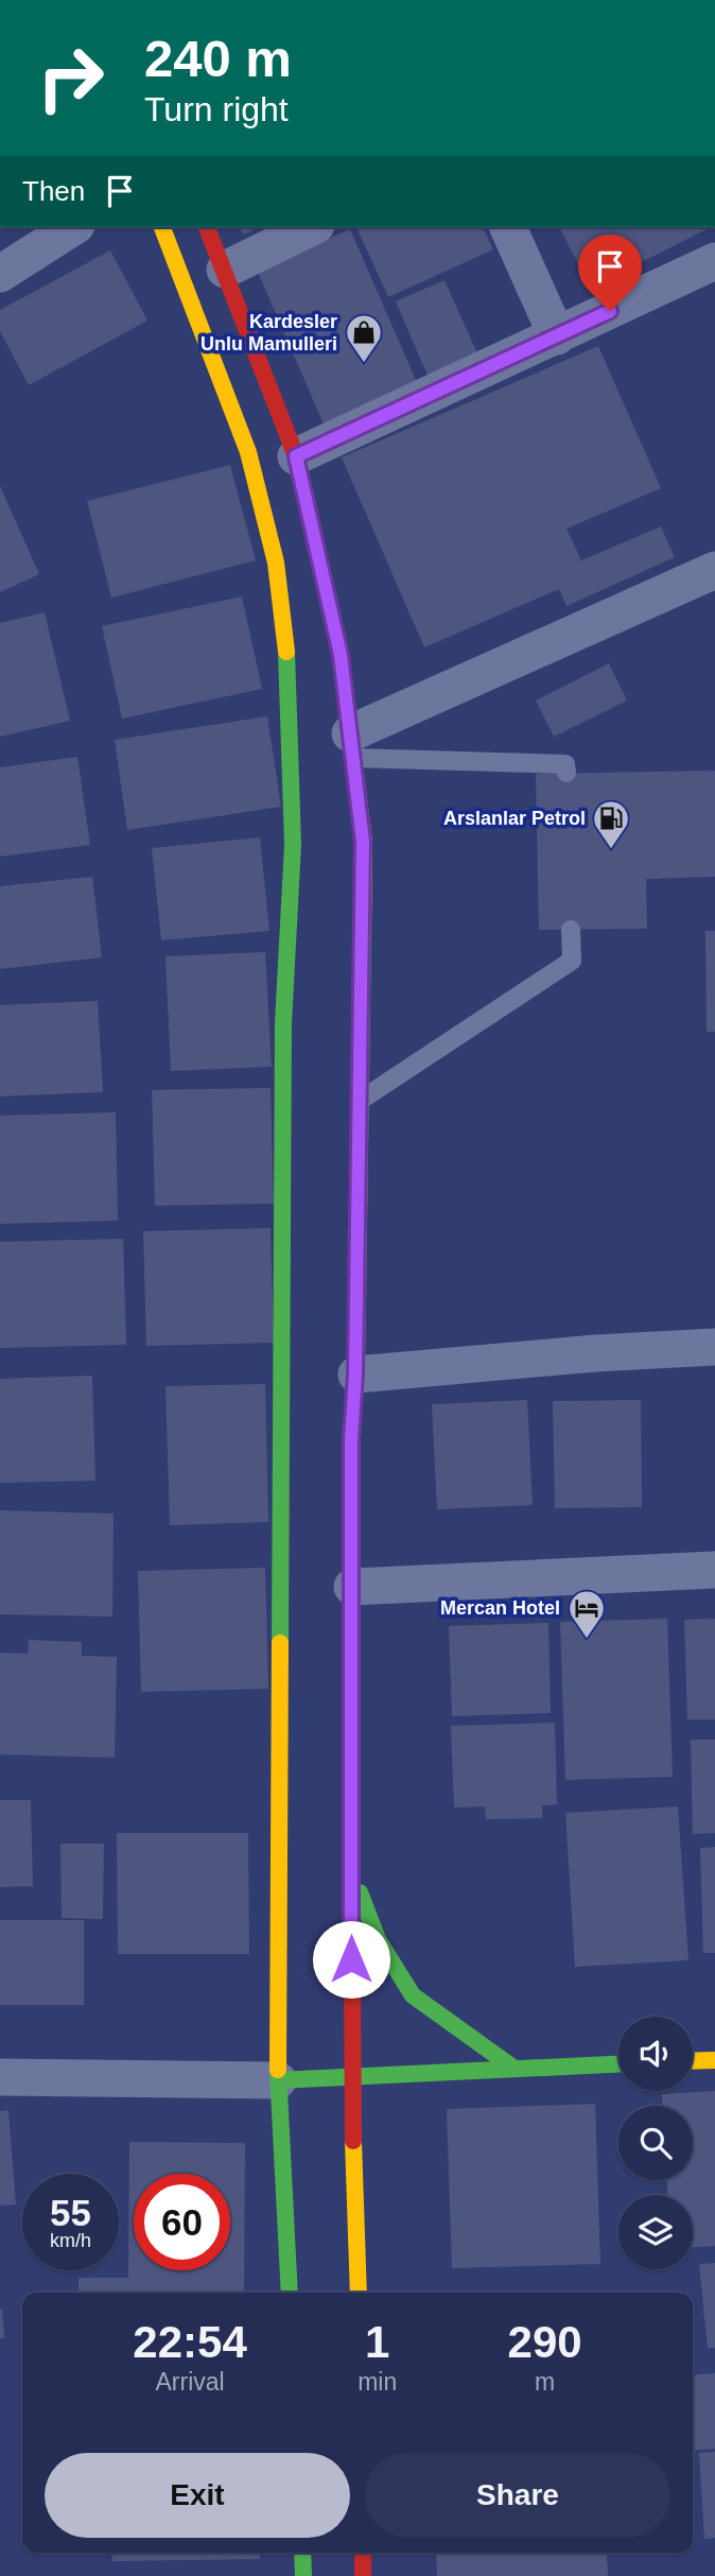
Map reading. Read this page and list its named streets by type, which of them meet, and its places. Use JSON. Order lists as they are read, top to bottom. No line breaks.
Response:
{"places":{"shop":["Kardesler Unlu Mamulleri"],"fuel station":["Arslanlar Petrol"],"hotel":["Mercan Hotel"]},"page":{"turn":["240 m","Turn right"],"then":"Then","speed":"55 km/h","limit":"60","eta":["22:54","Arrival","1","min","290","m"],"buttons":["Exit","Share"]}}
